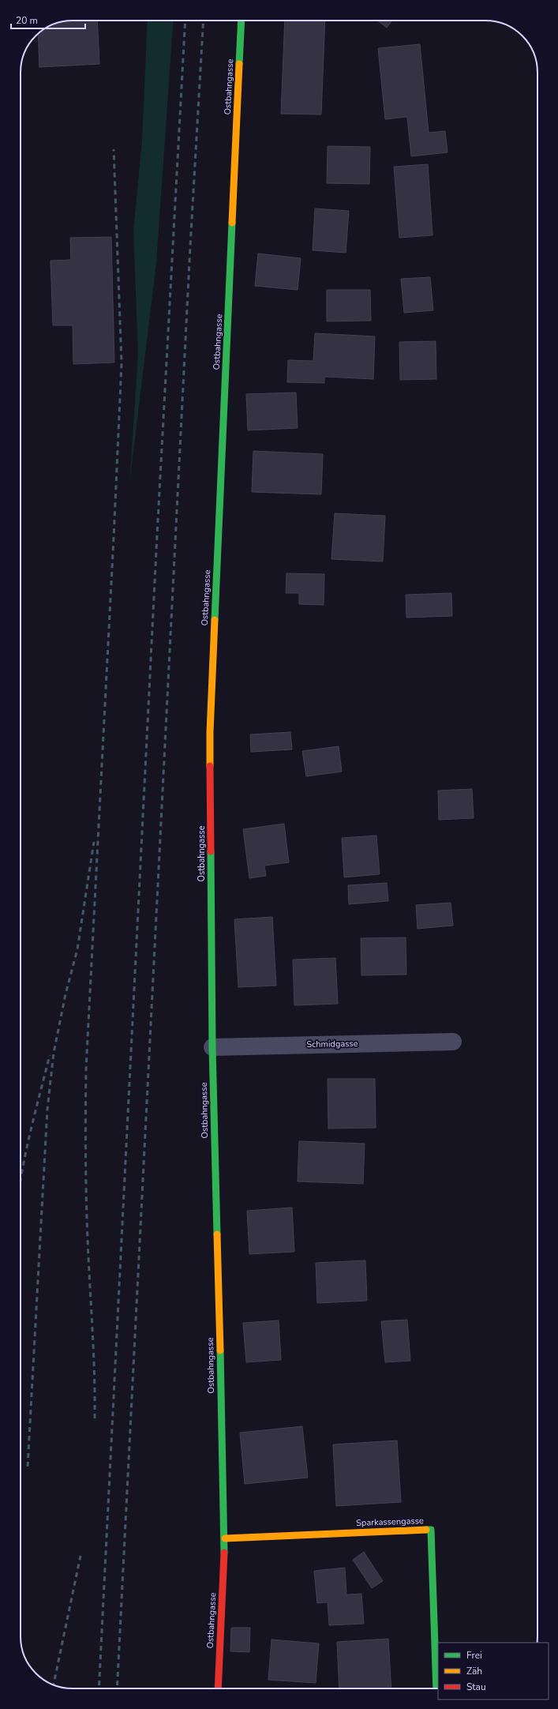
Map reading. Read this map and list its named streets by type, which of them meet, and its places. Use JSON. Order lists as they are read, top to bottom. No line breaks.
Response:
{"streets":{"street":["Ostbahngasse","Schmidgasse","Sparkassengasse"]},"crossings":[["Ostbahngasse","Schmidgasse"],["Ostbahngasse","Sparkassengasse"]],"legend":["Frei","Zäh","Stau"],"scale_bar":"20 m"}
